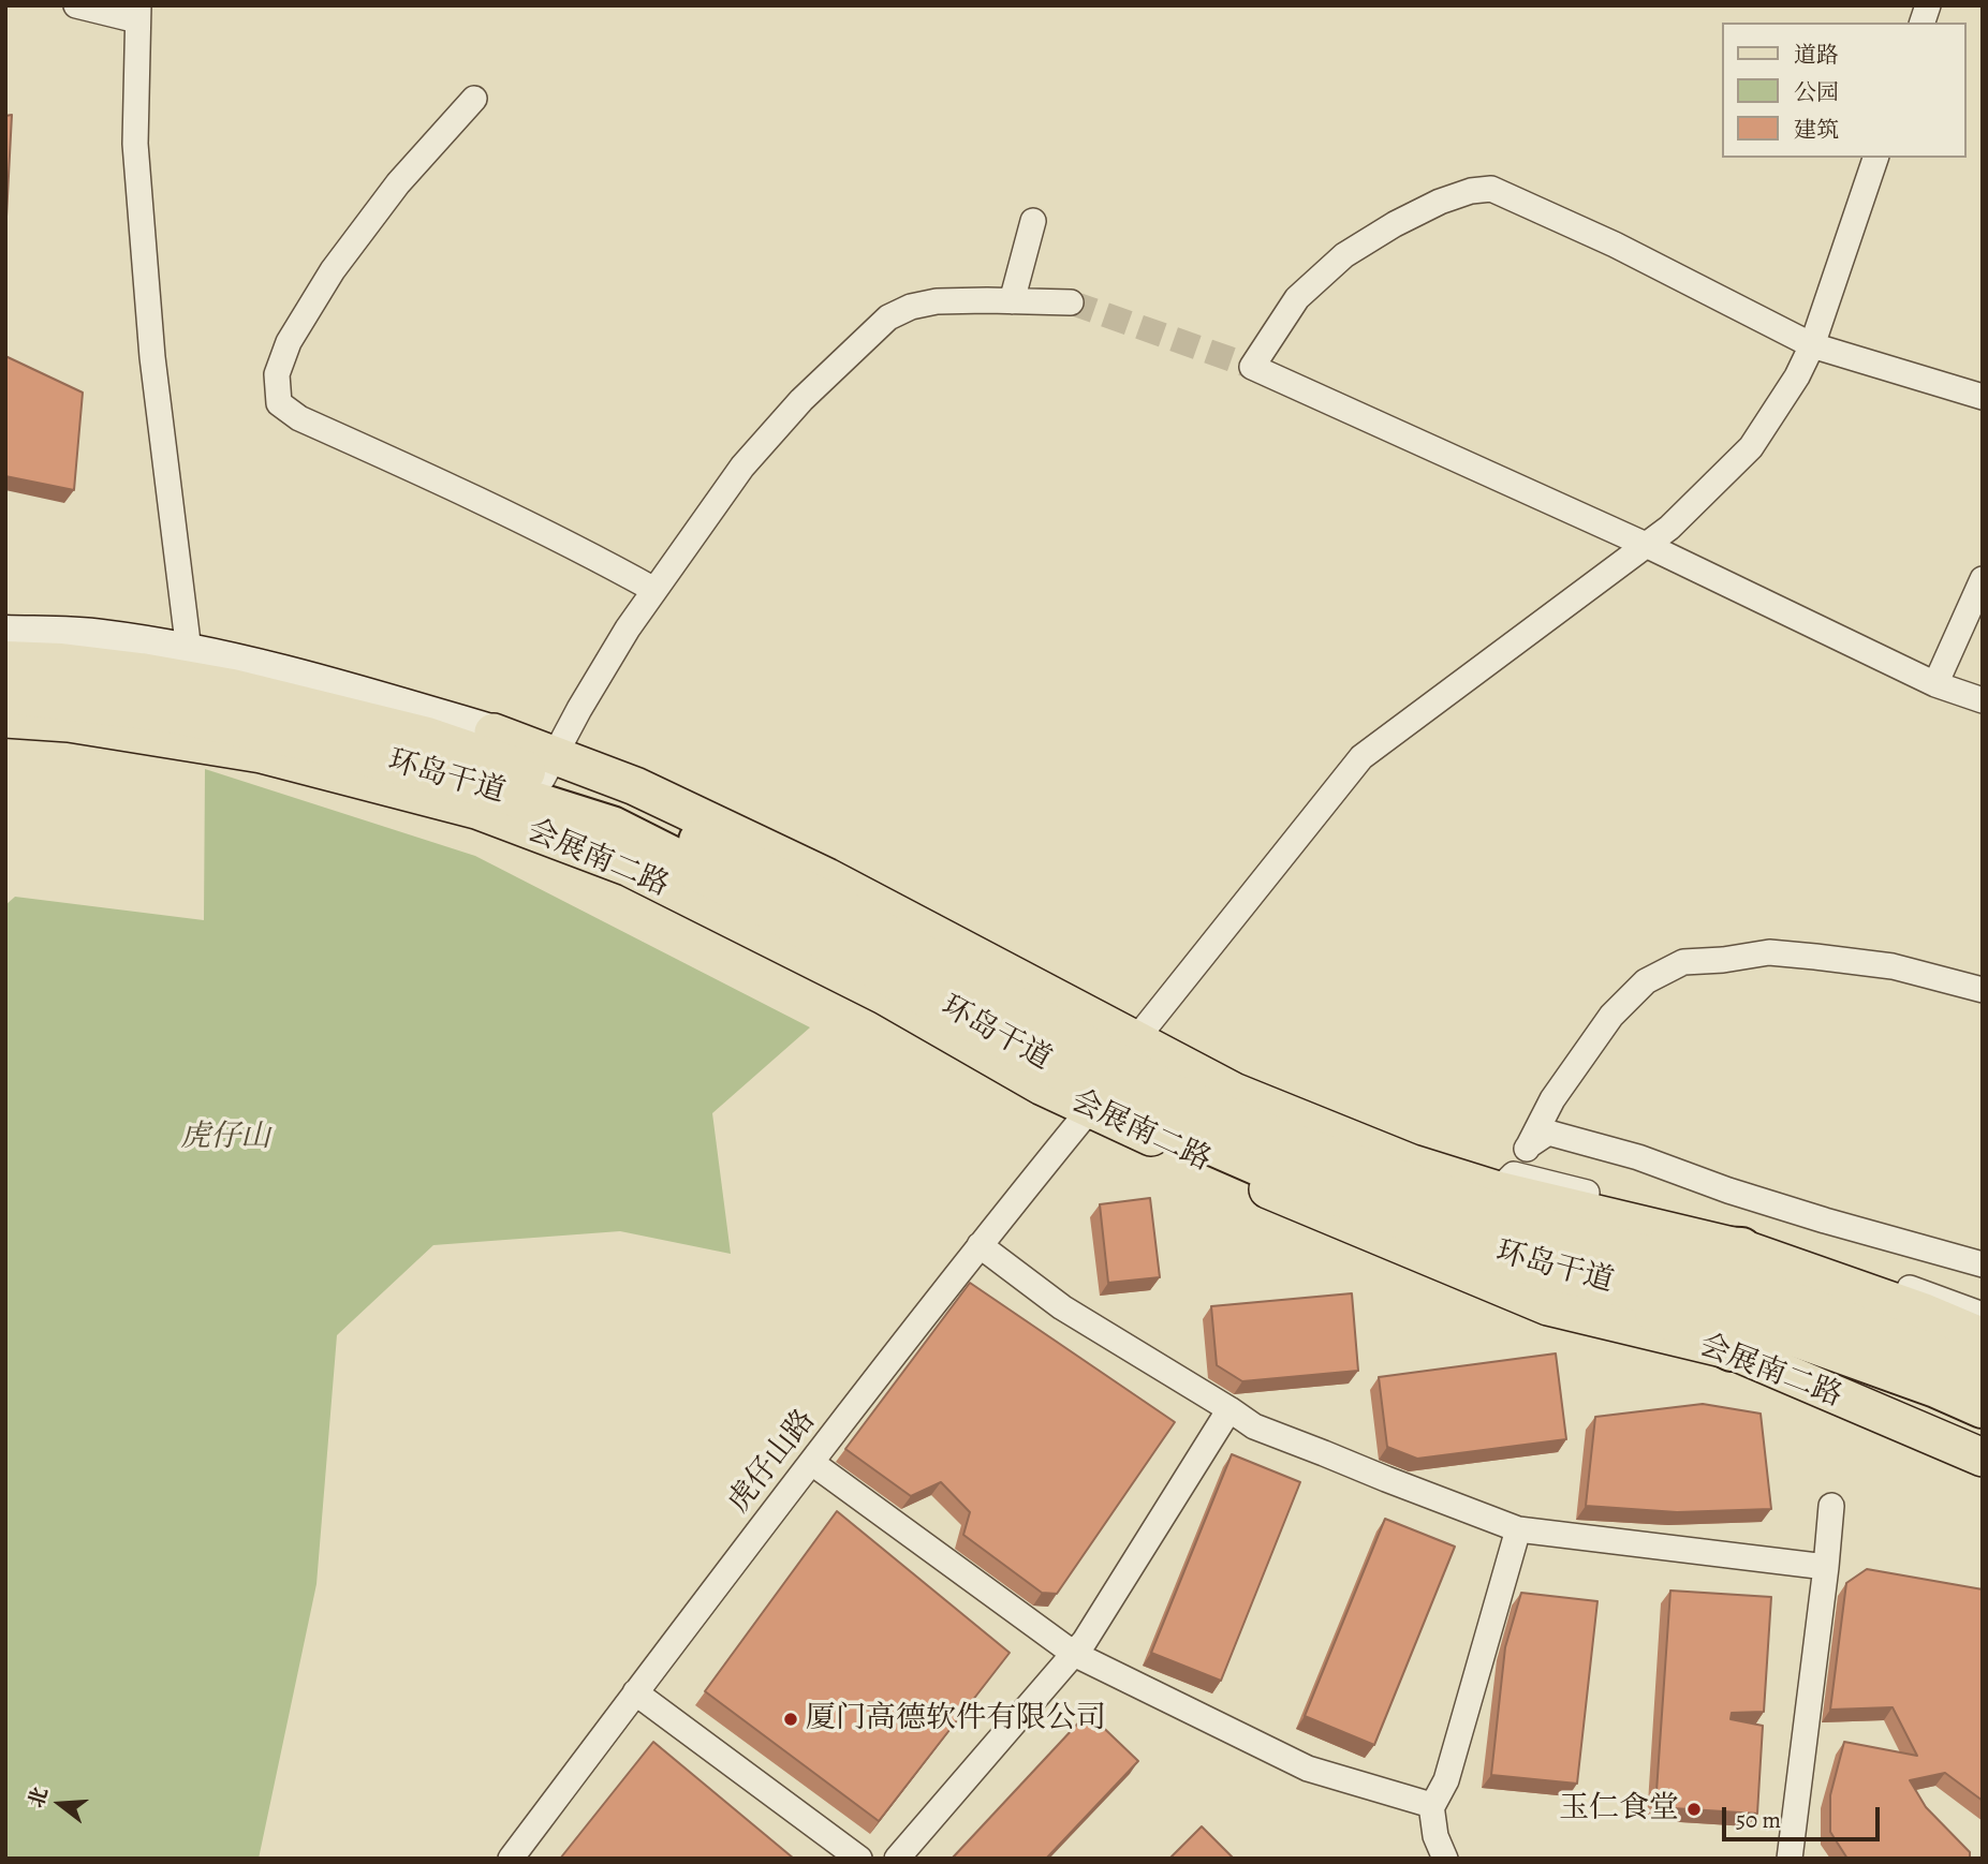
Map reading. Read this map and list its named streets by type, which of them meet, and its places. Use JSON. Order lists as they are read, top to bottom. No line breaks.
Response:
{"streets":{"highway":["环岛干道"],"main road":["会展南二路"],"street":["虎仔山路"]},"crossings":[["会展南二路","虎仔山路"]],"parks":["虎仔山"],"places":["厦门高德软件有限公司","玉仁食堂"],"legend":["道路","公园","建筑"],"scale_bar":"50 m","north":"left"}
